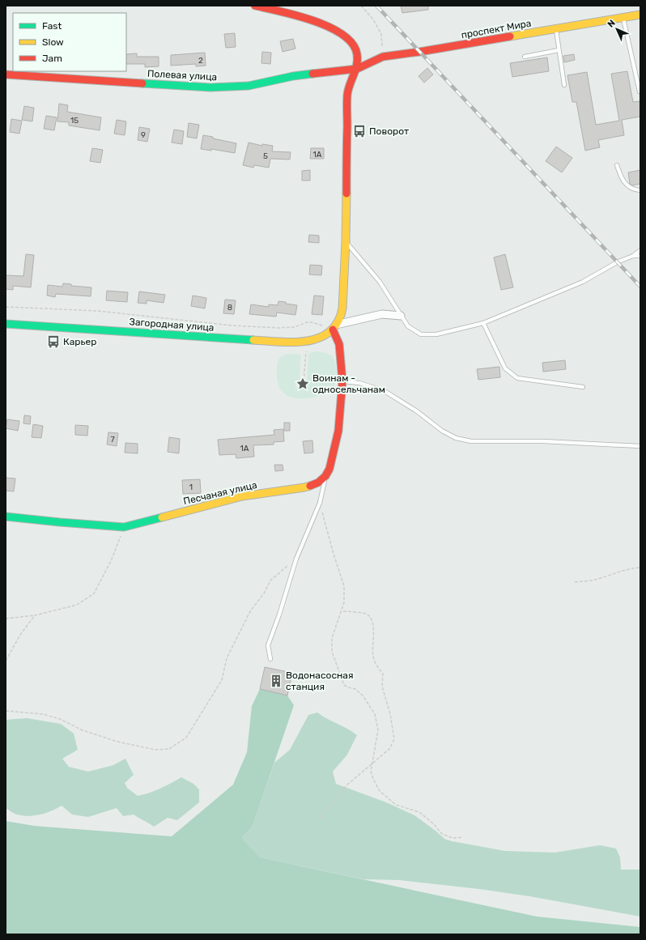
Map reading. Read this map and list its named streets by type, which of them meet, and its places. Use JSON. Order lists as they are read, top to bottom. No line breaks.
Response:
{"streets":{"street":["проспект Мира","Полевая улица","Загородная улица","Песчаная улица"]},"crossings":[["проспект Мира","Полевая улица"]],"places":{"bus stop":["Поворот","Карьер"],"place":["Воинам - односельчанам"],"building":["Водонасосная станция"]},"house_numbers":["2","15","9","1А","5","8","7","1А","1"],"legend":["Fast","Slow","Jam"],"north":"top left"}
